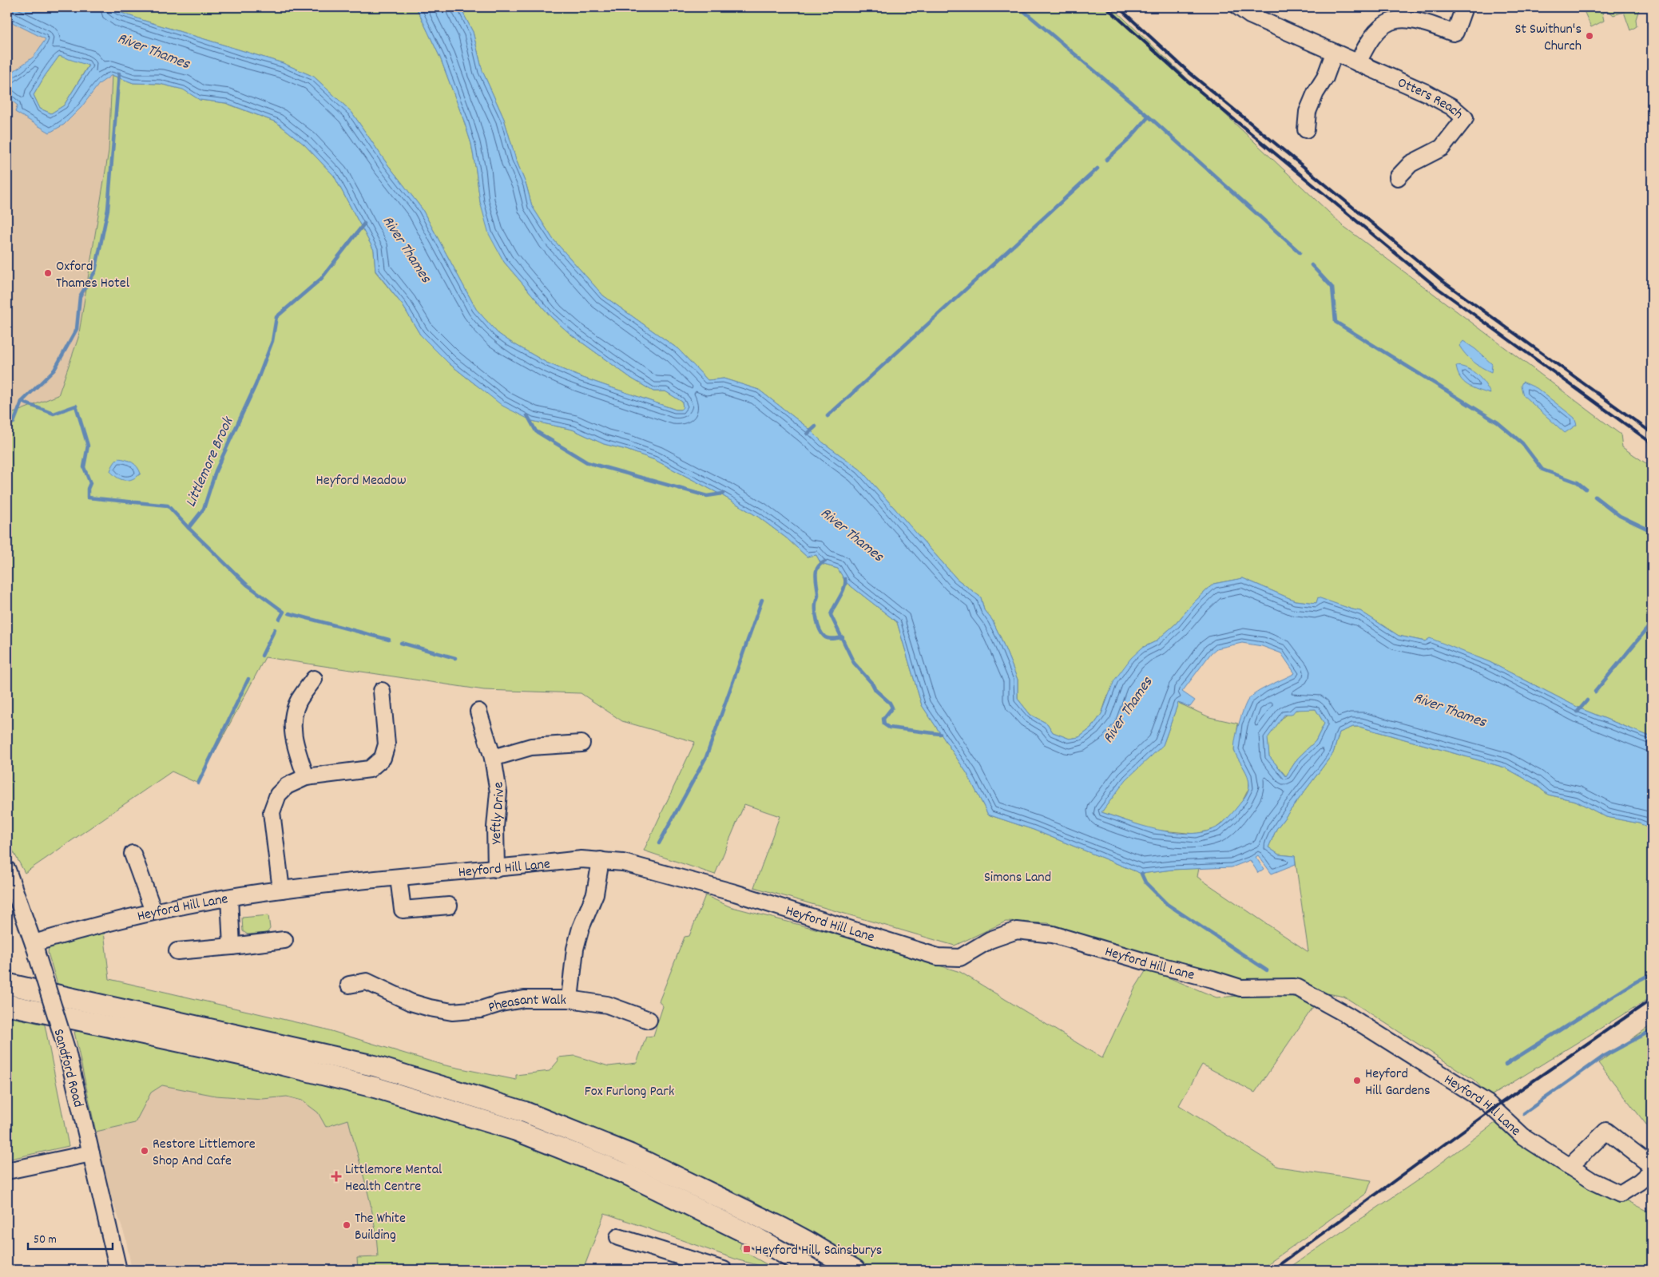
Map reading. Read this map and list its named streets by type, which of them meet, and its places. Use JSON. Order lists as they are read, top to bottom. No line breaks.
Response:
{"streets":{"street":["Otters Reach","Yeftly Drive","Heyford Hill Lane","Pheasant Walk","Sandford Road"]},"crossings":[["Yeftly Drive","Heyford Hill Lane"],["Heyford Hill Lane","Pheasant Walk"],["Heyford Hill Lane","Sandford Road"]],"water":["River Thames","Littlemore Brook"],"parks":["Heyford Meadow","Simons Land","Fox Furlong Park"],"places":{"other":["St Swithun's Church","Oxford Thames Hotel","Heyford Hill Gardens","Restore Littlemore Shop And Cafe","The White Building"],"health":["Littlemore Mental Health Centre"],"transit":["Heyford Hill, Sainsburys"]},"scale_bar":"50 m"}
